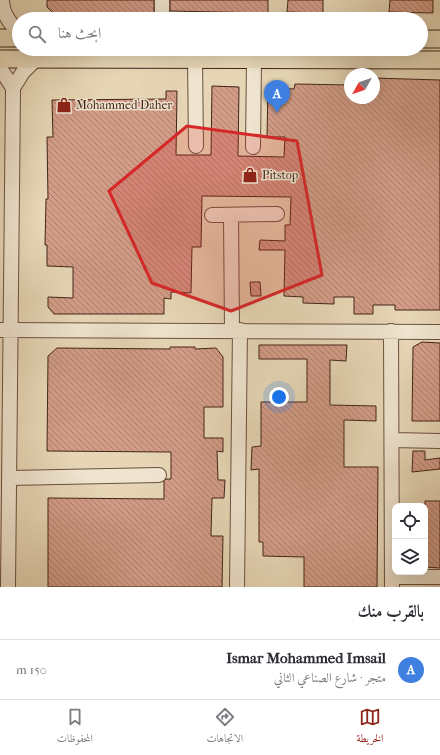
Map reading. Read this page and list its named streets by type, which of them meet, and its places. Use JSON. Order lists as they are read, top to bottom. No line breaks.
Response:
{"places":{"shop":["Mohammed Daher","Pitstop"]},"north":"bottom left","page":{"search":"ابحث هنا","pins":"A","heading":"بالقرب منك","list":[{"mark":"A","name":"Ismar Mohammed Imsail","note":"متجر · شارع الصناعي الثاني","value":"150 m"}],"nav":["الخريطة","الاتجاهات","المحفوظات"]}}
